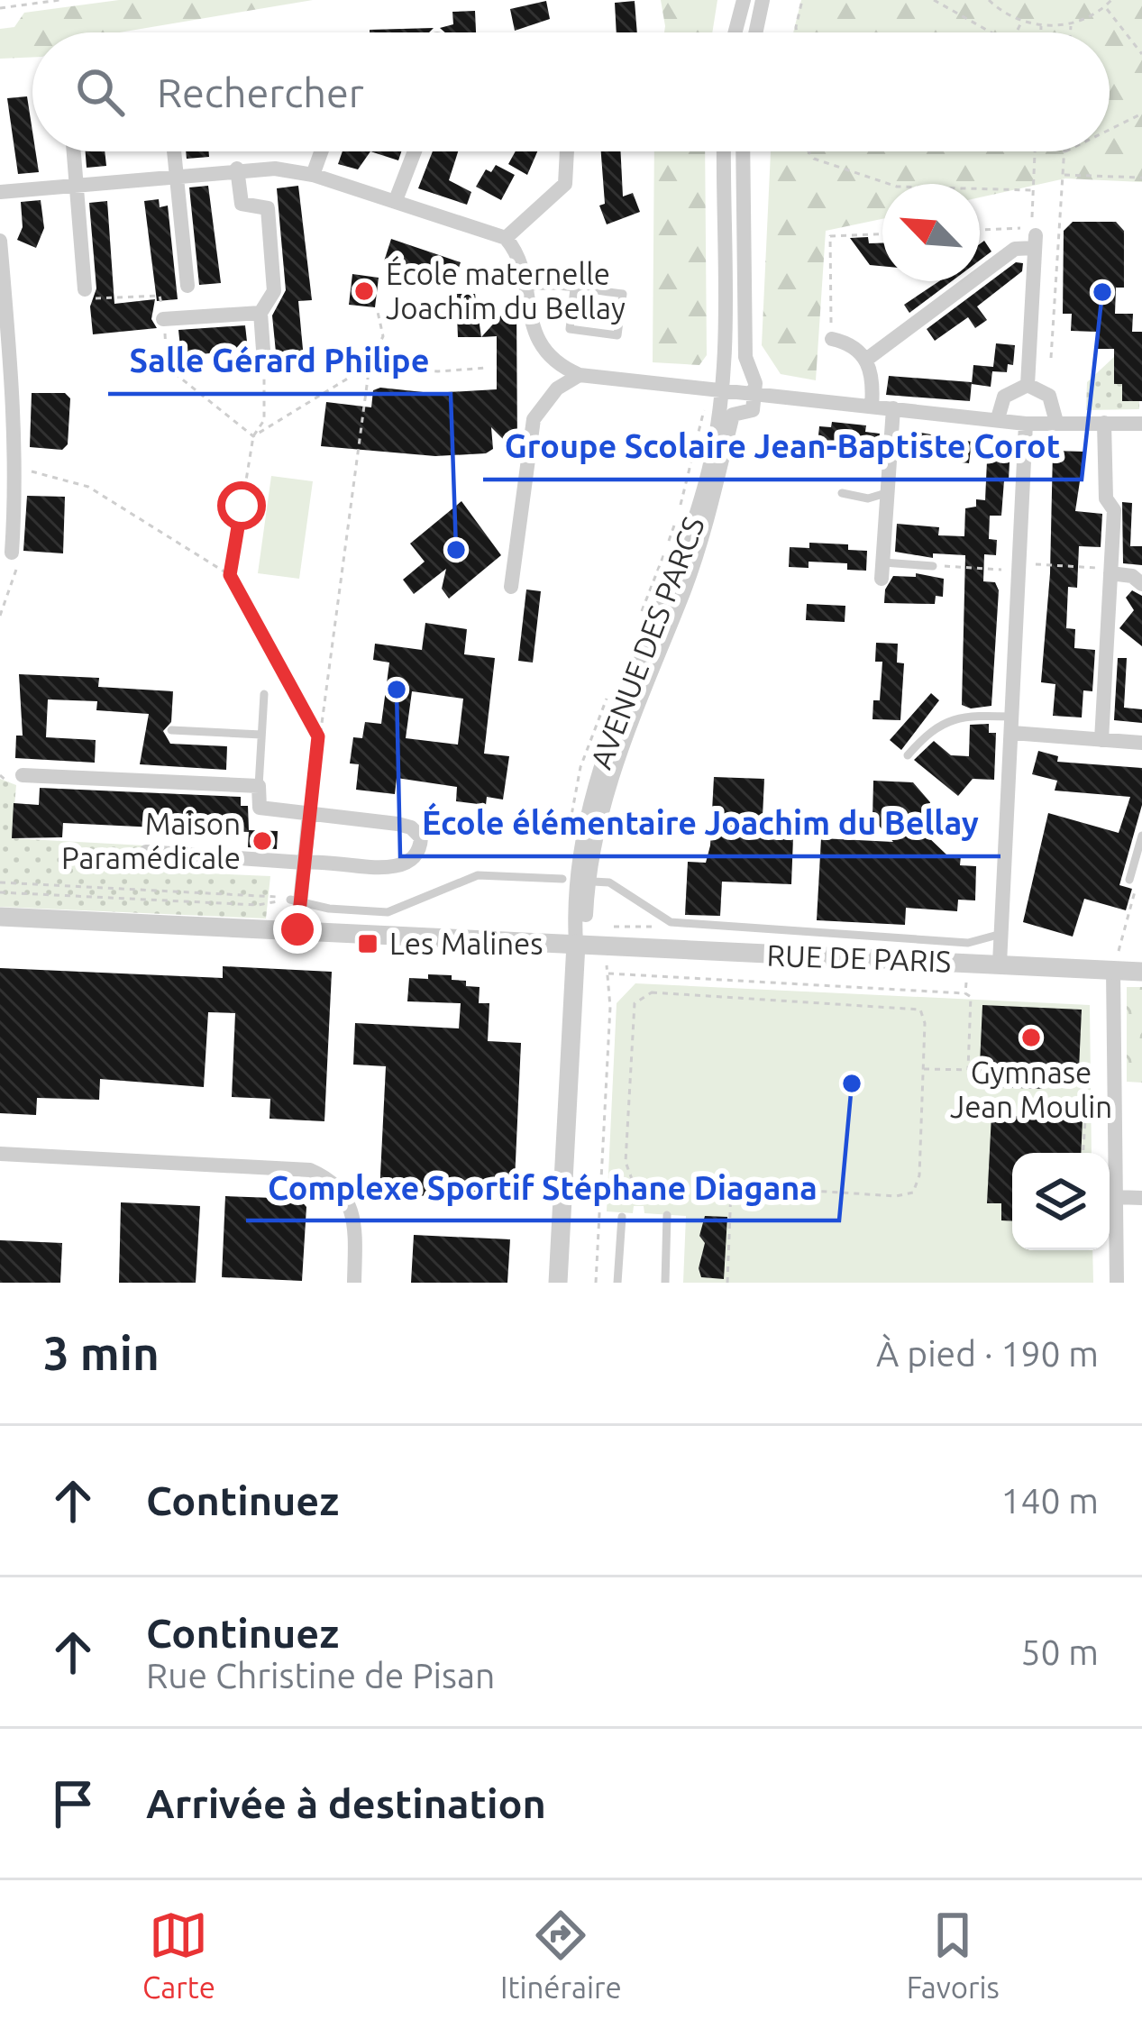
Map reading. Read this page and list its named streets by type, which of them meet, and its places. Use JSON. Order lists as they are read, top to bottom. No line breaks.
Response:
{"streets":{"street":["AVENUE DES PARCS","RUE DE PARIS"]},"crossings":[["AVENUE DES PARCS","RUE DE PARIS"]],"places":{"other":["École maternelle Joachim du Bellay","Groupe Scolaire Jean-Baptiste Corot","Salle Gérard Philipe","École élémentaire Joachim du Bellay","Maison Paramédicale","Gymnase Jean Moulin","Complexe Sportif Stéphane Diagana"],"transit":["Les Malines"]},"north":"top left","page":{"search":"Rechercher","heading":["3 min","À pied · 190 m"],"list":[["Continuez","140 m"],["Continuez","Rue Christine de Pisan","50 m"],"Arrivée à destination"],"nav":["Carte","Itinéraire","Favoris"]}}
